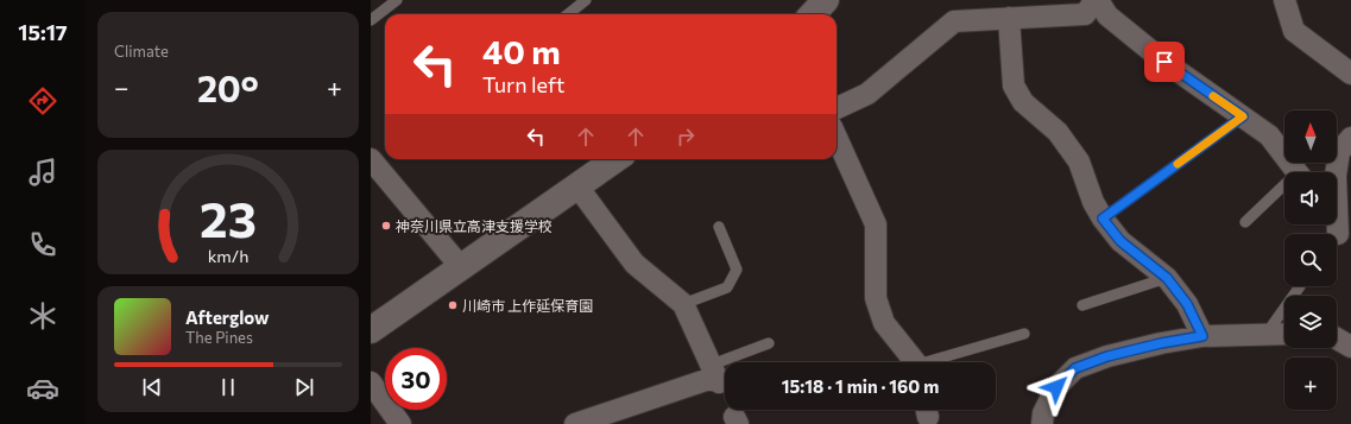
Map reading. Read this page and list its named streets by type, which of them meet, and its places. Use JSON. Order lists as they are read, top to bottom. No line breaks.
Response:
{"places":["神奈川県立高津支援学校","川崎市 上作延保育園"],"north":"top","page":{"tabs":"15:17","tile":"Climate","turn":["40 m","Turn left"],"heat":["−","20°","+"],"map_buttons":"+","song":["Afterglow","The Pines"],"limit":"30","trip":"15:18 · 1 min · 160 m","gauge":["23","km/h"]}}
